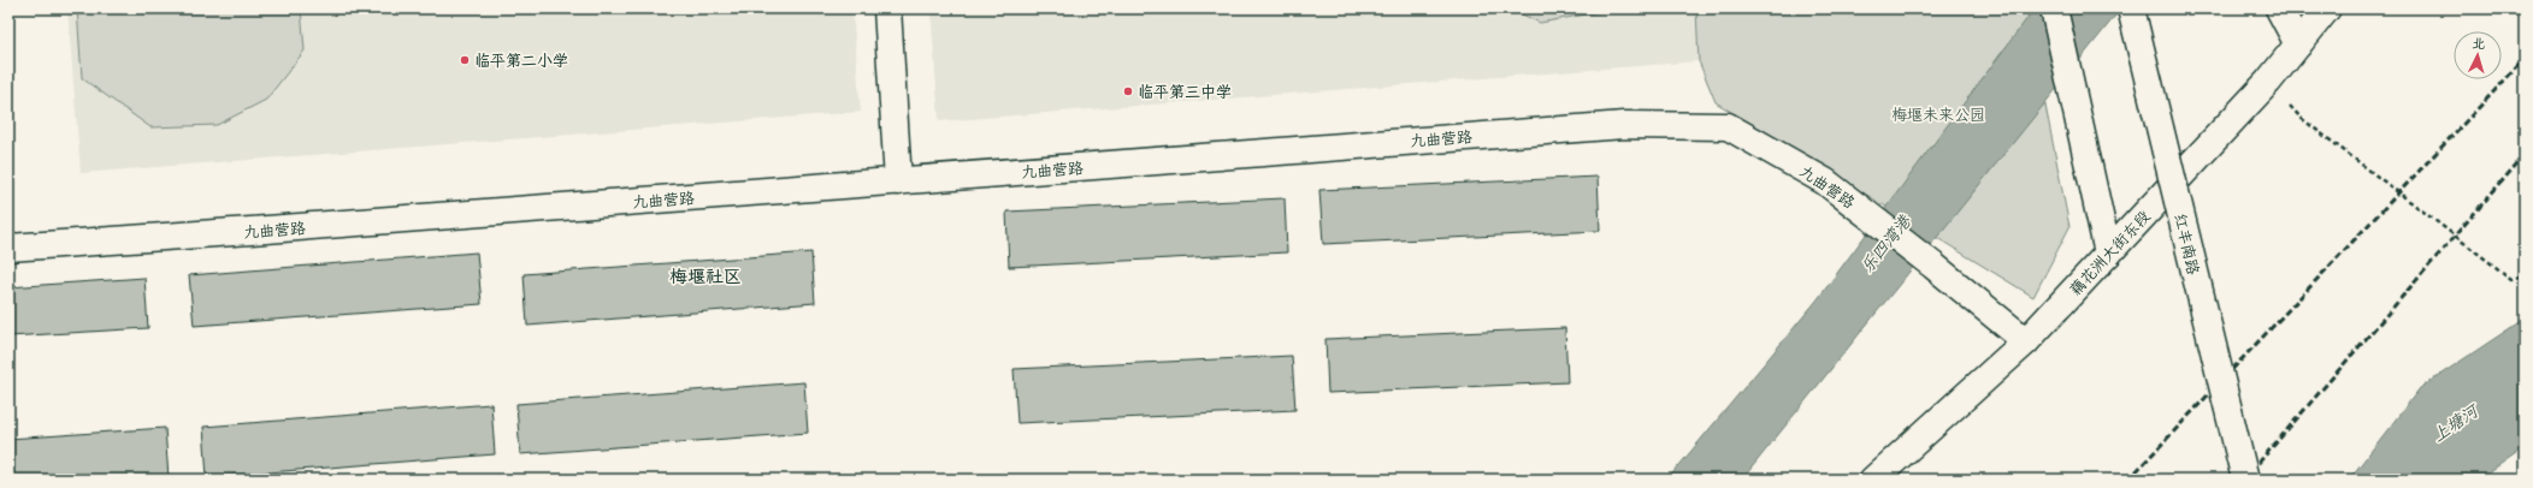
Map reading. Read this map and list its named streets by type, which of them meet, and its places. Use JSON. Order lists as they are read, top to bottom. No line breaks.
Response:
{"streets":{"street":["九曲营路","红丰南路","藕花洲大街东段"]},"crossings":[["九曲营路","藕花洲大街东段"]],"districts":["梅堰社区"],"water":["乐四湾港","上塘河"],"parks":["梅堰未来公园"],"places":["临平第二小学","临平第三中学"],"north":"top"}
